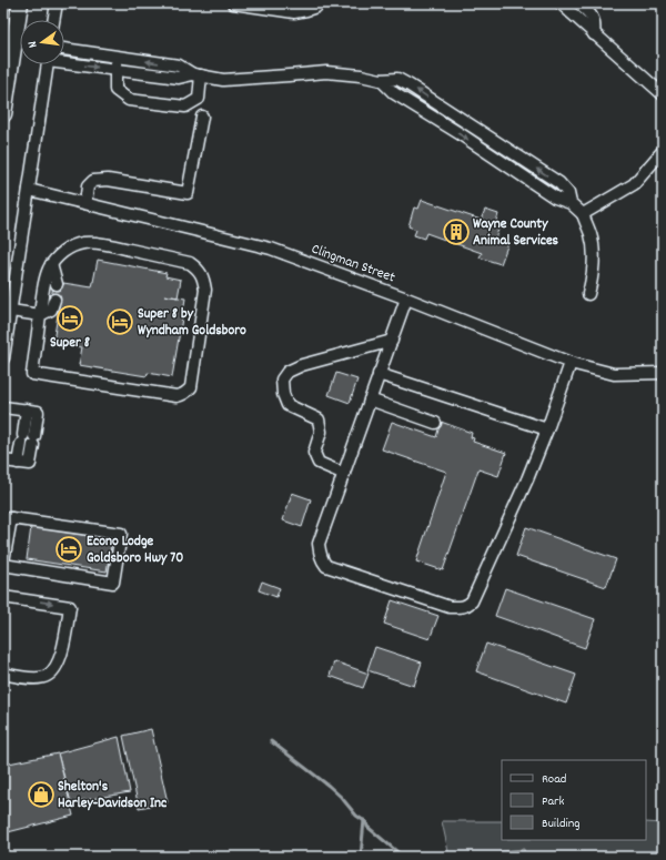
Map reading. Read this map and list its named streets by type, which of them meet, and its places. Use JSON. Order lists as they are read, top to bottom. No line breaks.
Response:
{"streets":{"street":["Clingman Street"]},"places":{"building":["Wayne County Animal Services"],"hotel":["Super 8","Super 8 by Wyndham Goldsboro","Econo Lodge Goldsboro Hwy 70"],"shop":["Shelton's Harley-Davidson Inc"]},"legend":["Road","Park","Building"],"north":"left"}
